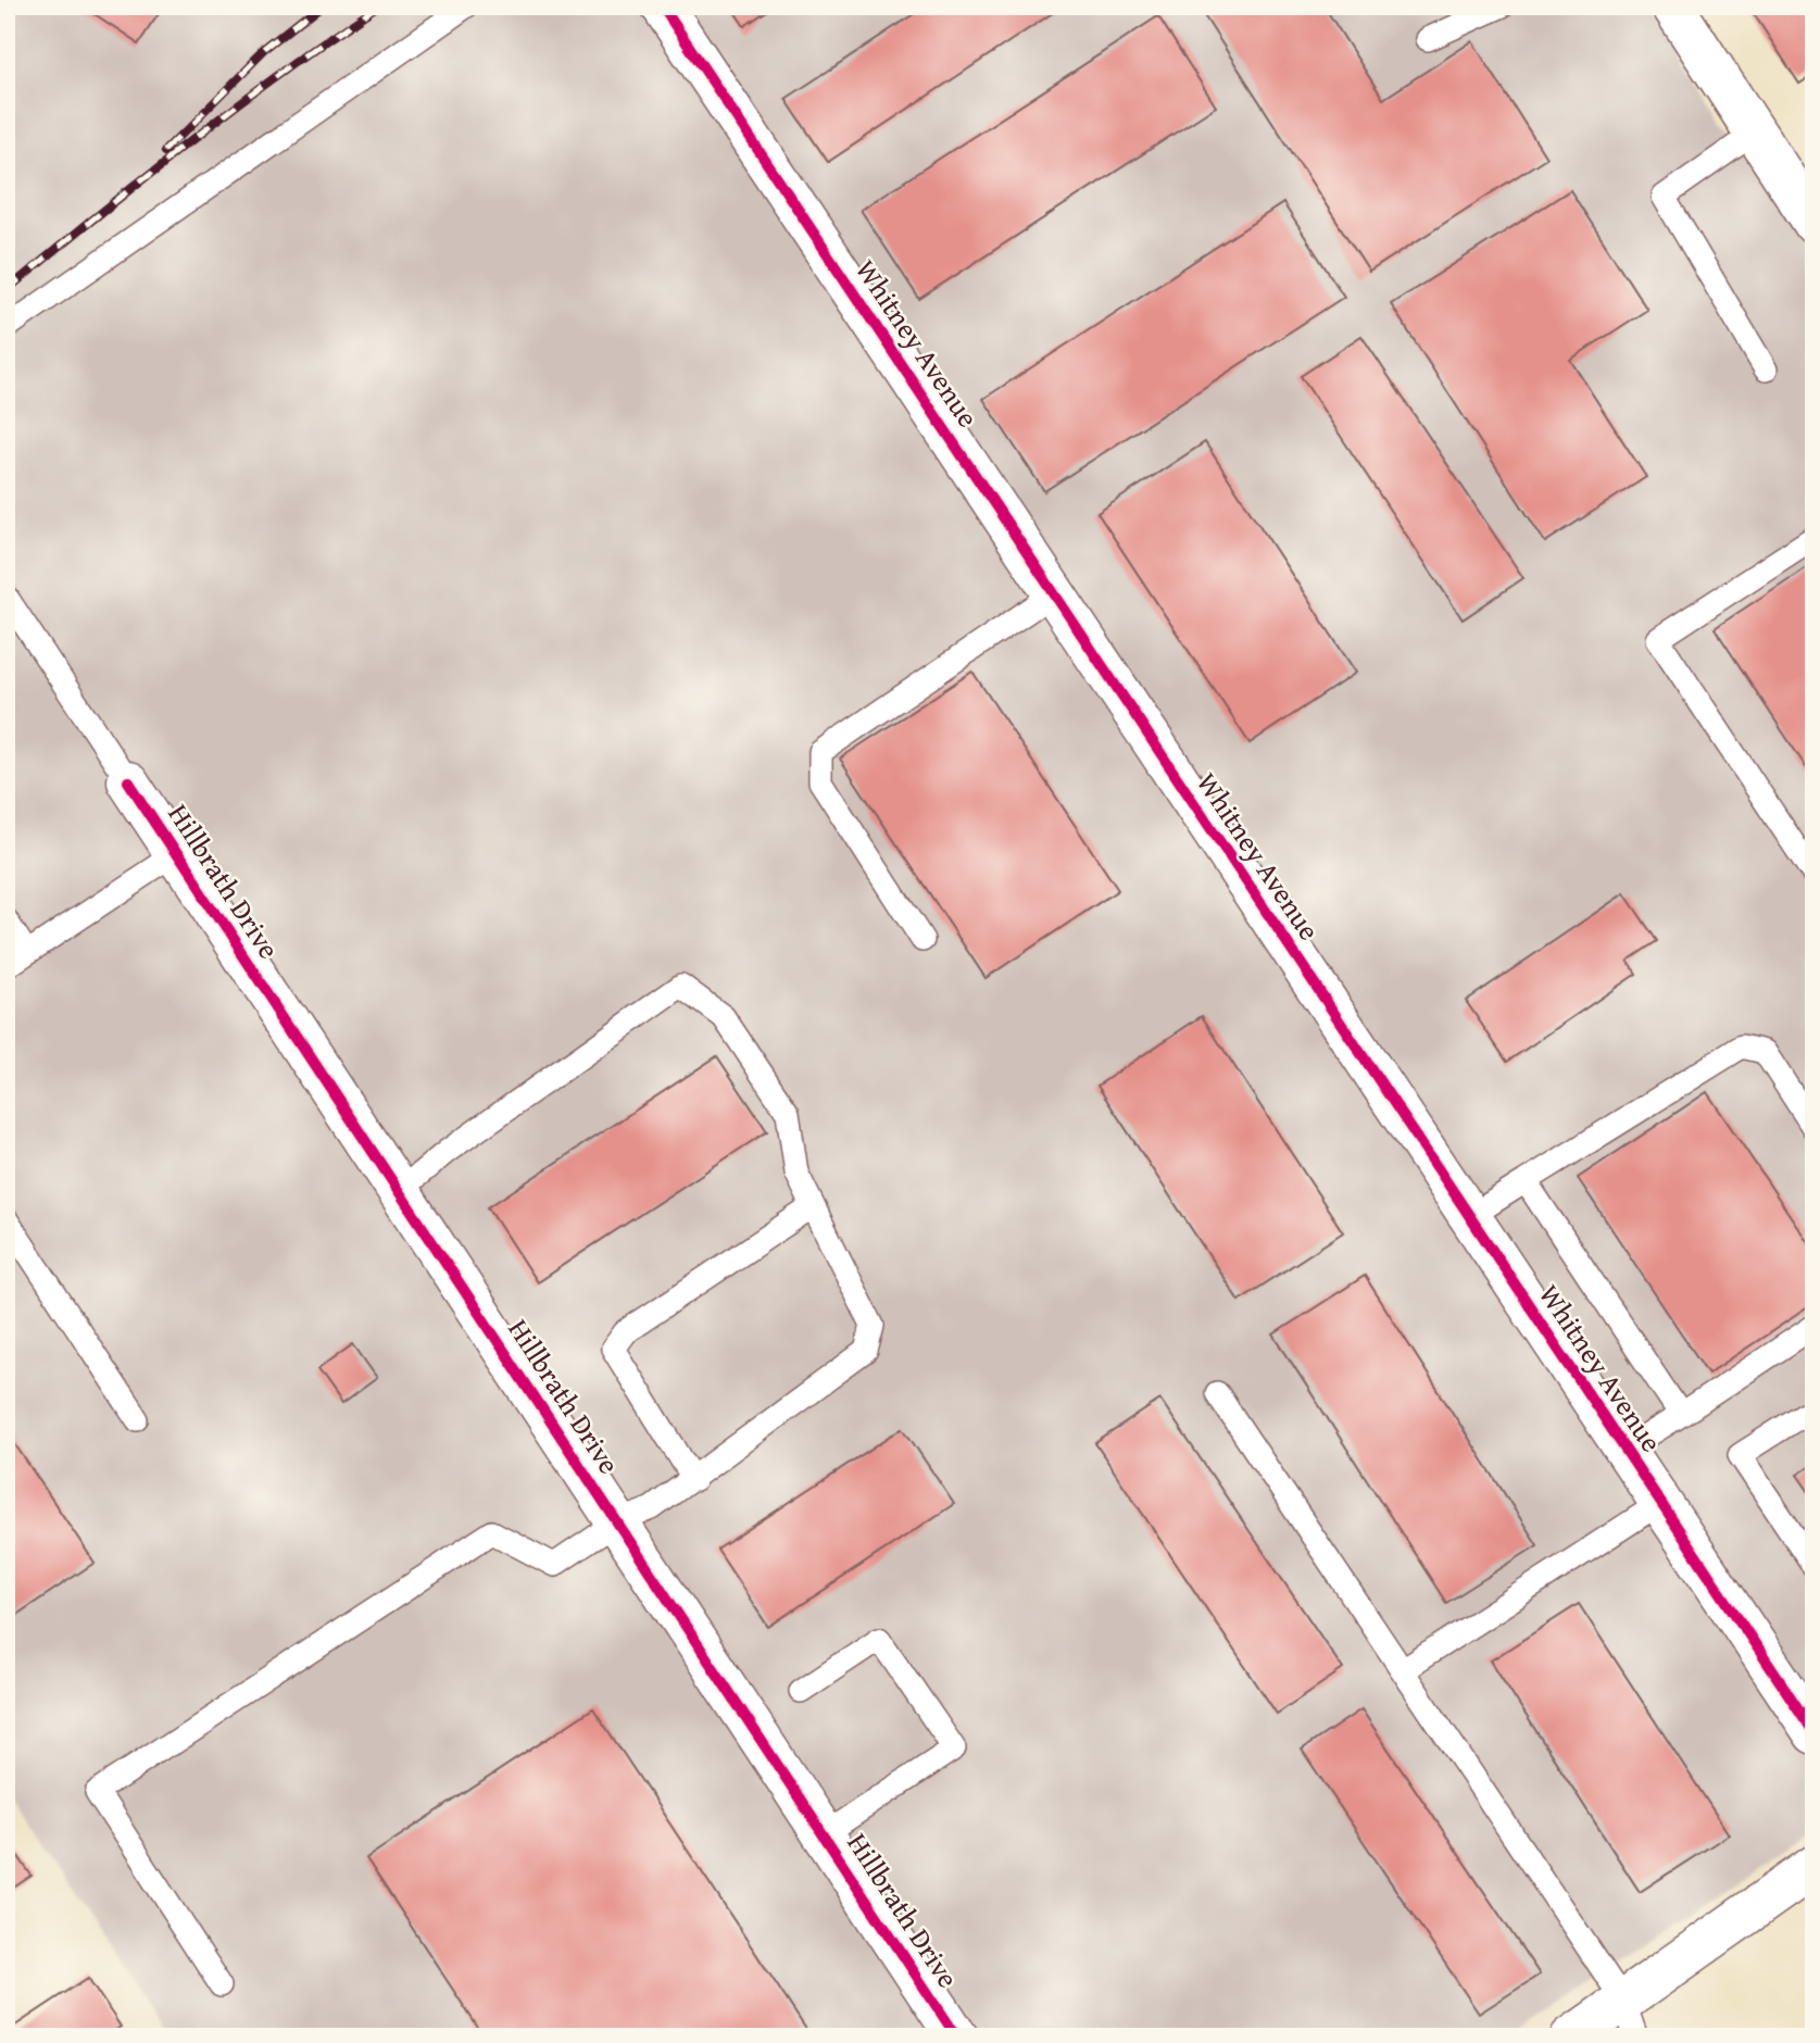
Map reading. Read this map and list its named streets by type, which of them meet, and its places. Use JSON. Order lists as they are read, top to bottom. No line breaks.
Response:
{"streets":{"street":["Whitney Avenue","Hillbrath Drive"]}}
